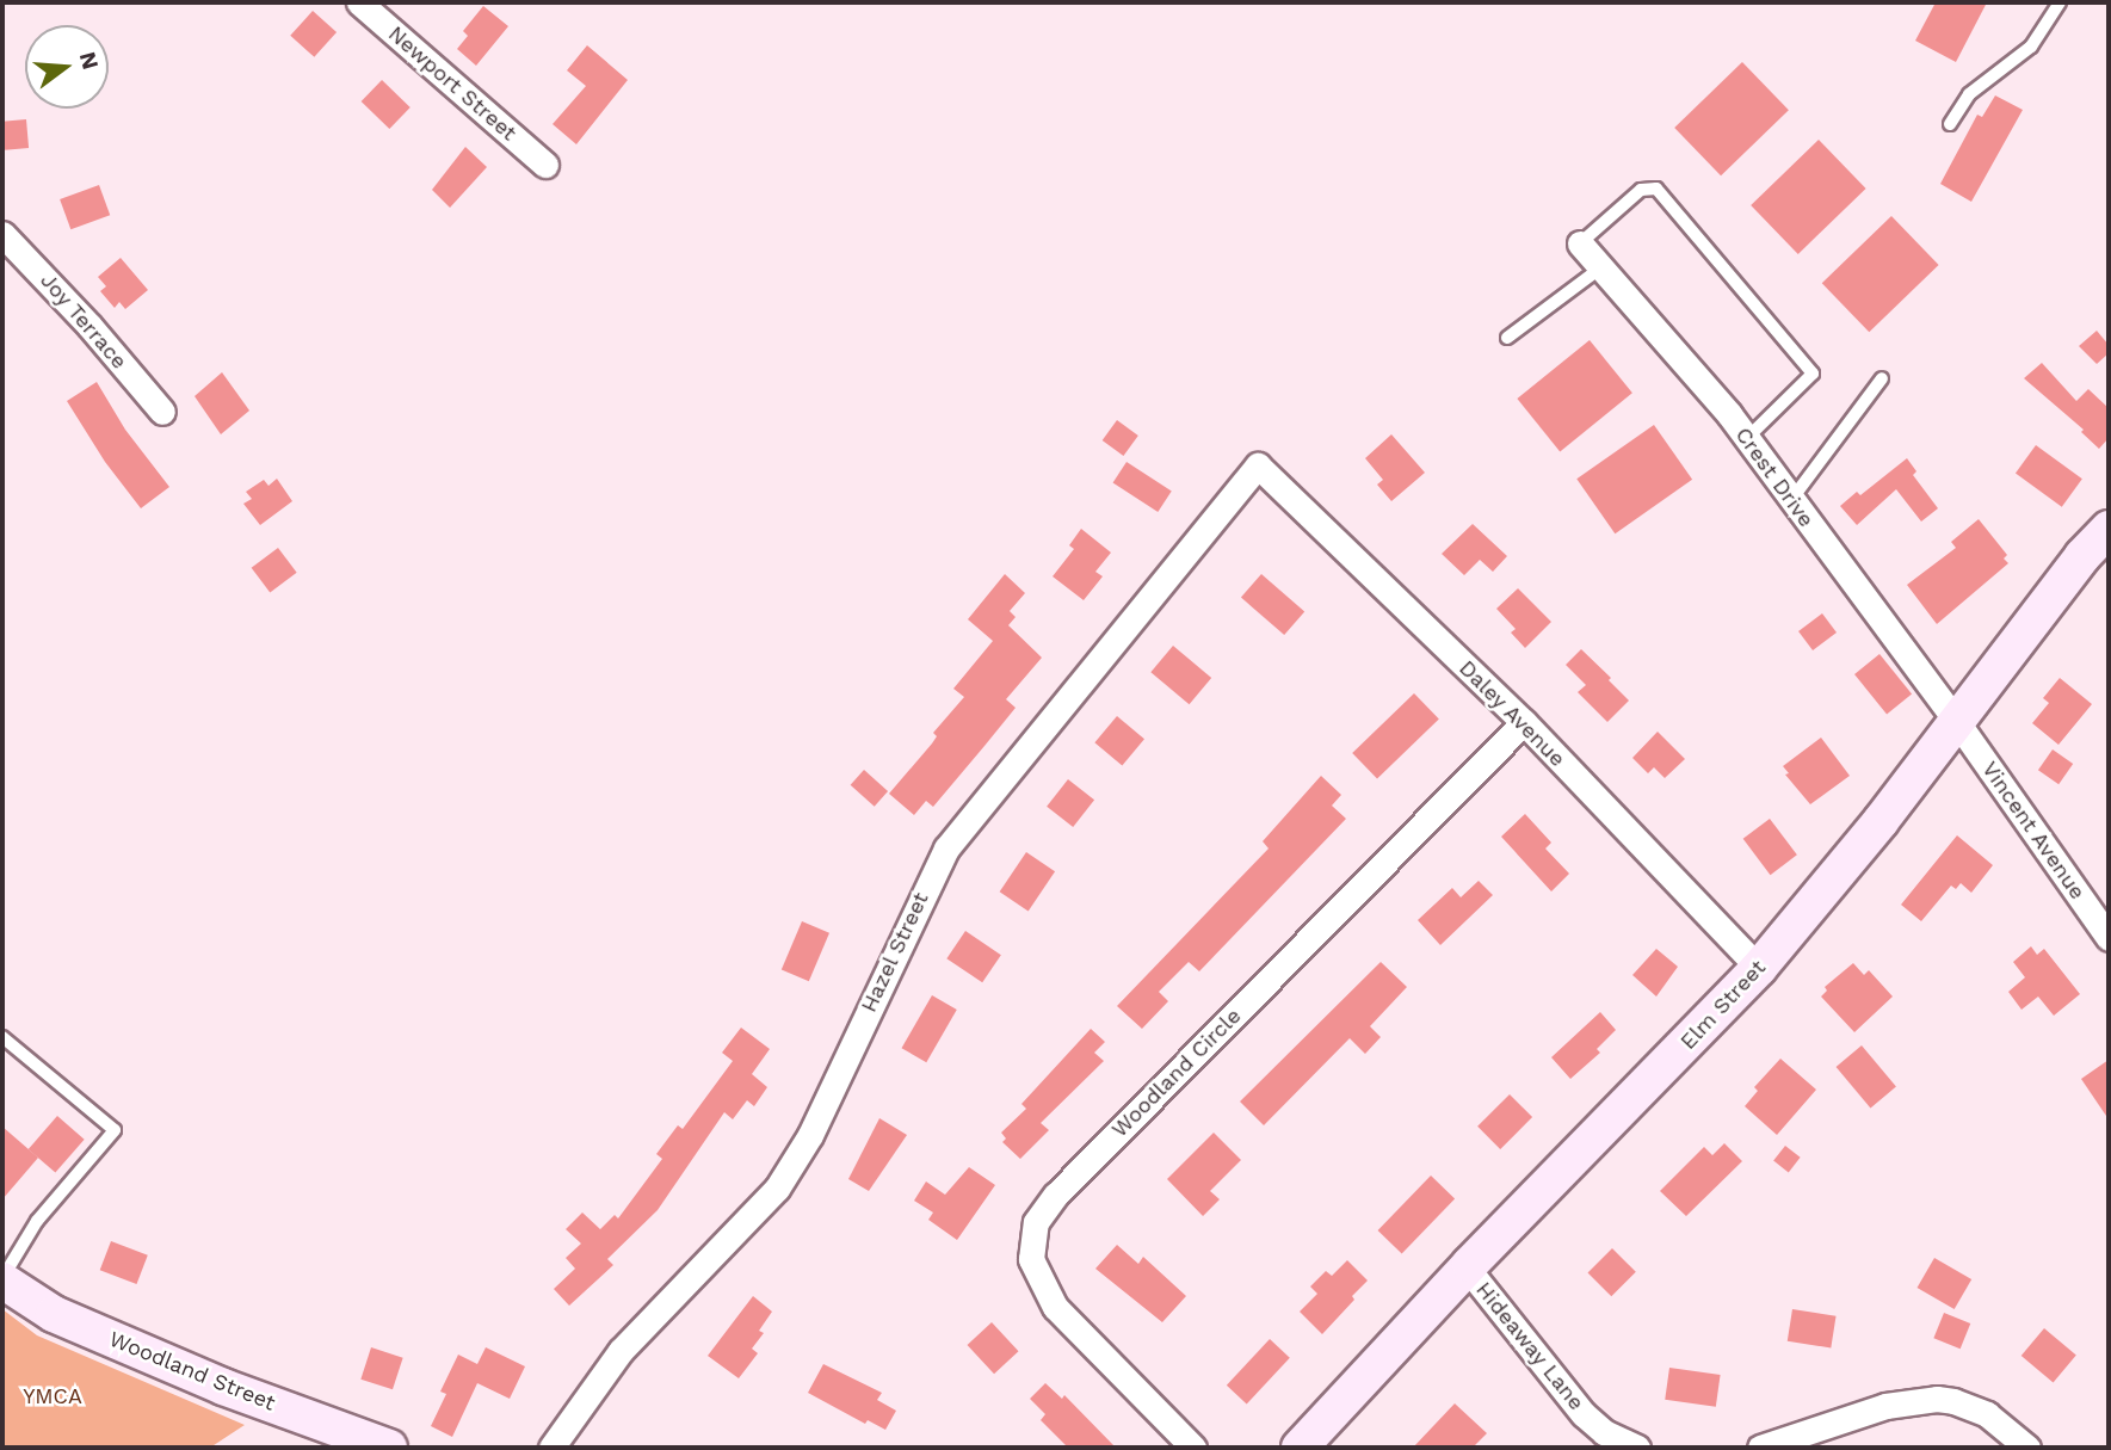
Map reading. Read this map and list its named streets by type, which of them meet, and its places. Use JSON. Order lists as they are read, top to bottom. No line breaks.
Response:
{"streets":{"street":["Newport Street","Joy Terrace","Crest Drive","Daley Avenue","Vincent Avenue","Hazel Street","Elm Street","Woodland Circle","Hideaway Lane","Woodland Street"]},"crossings":[["Crest Drive","Vincent Avenue"],["Crest Drive","Elm Street"],["Daley Avenue","Hazel Street"],["Daley Avenue","Elm Street"],["Daley Avenue","Woodland Circle"],["Vincent Avenue","Elm Street"],["Elm Street","Hideaway Lane"]],"parks":["YMCA"],"north":"right"}
